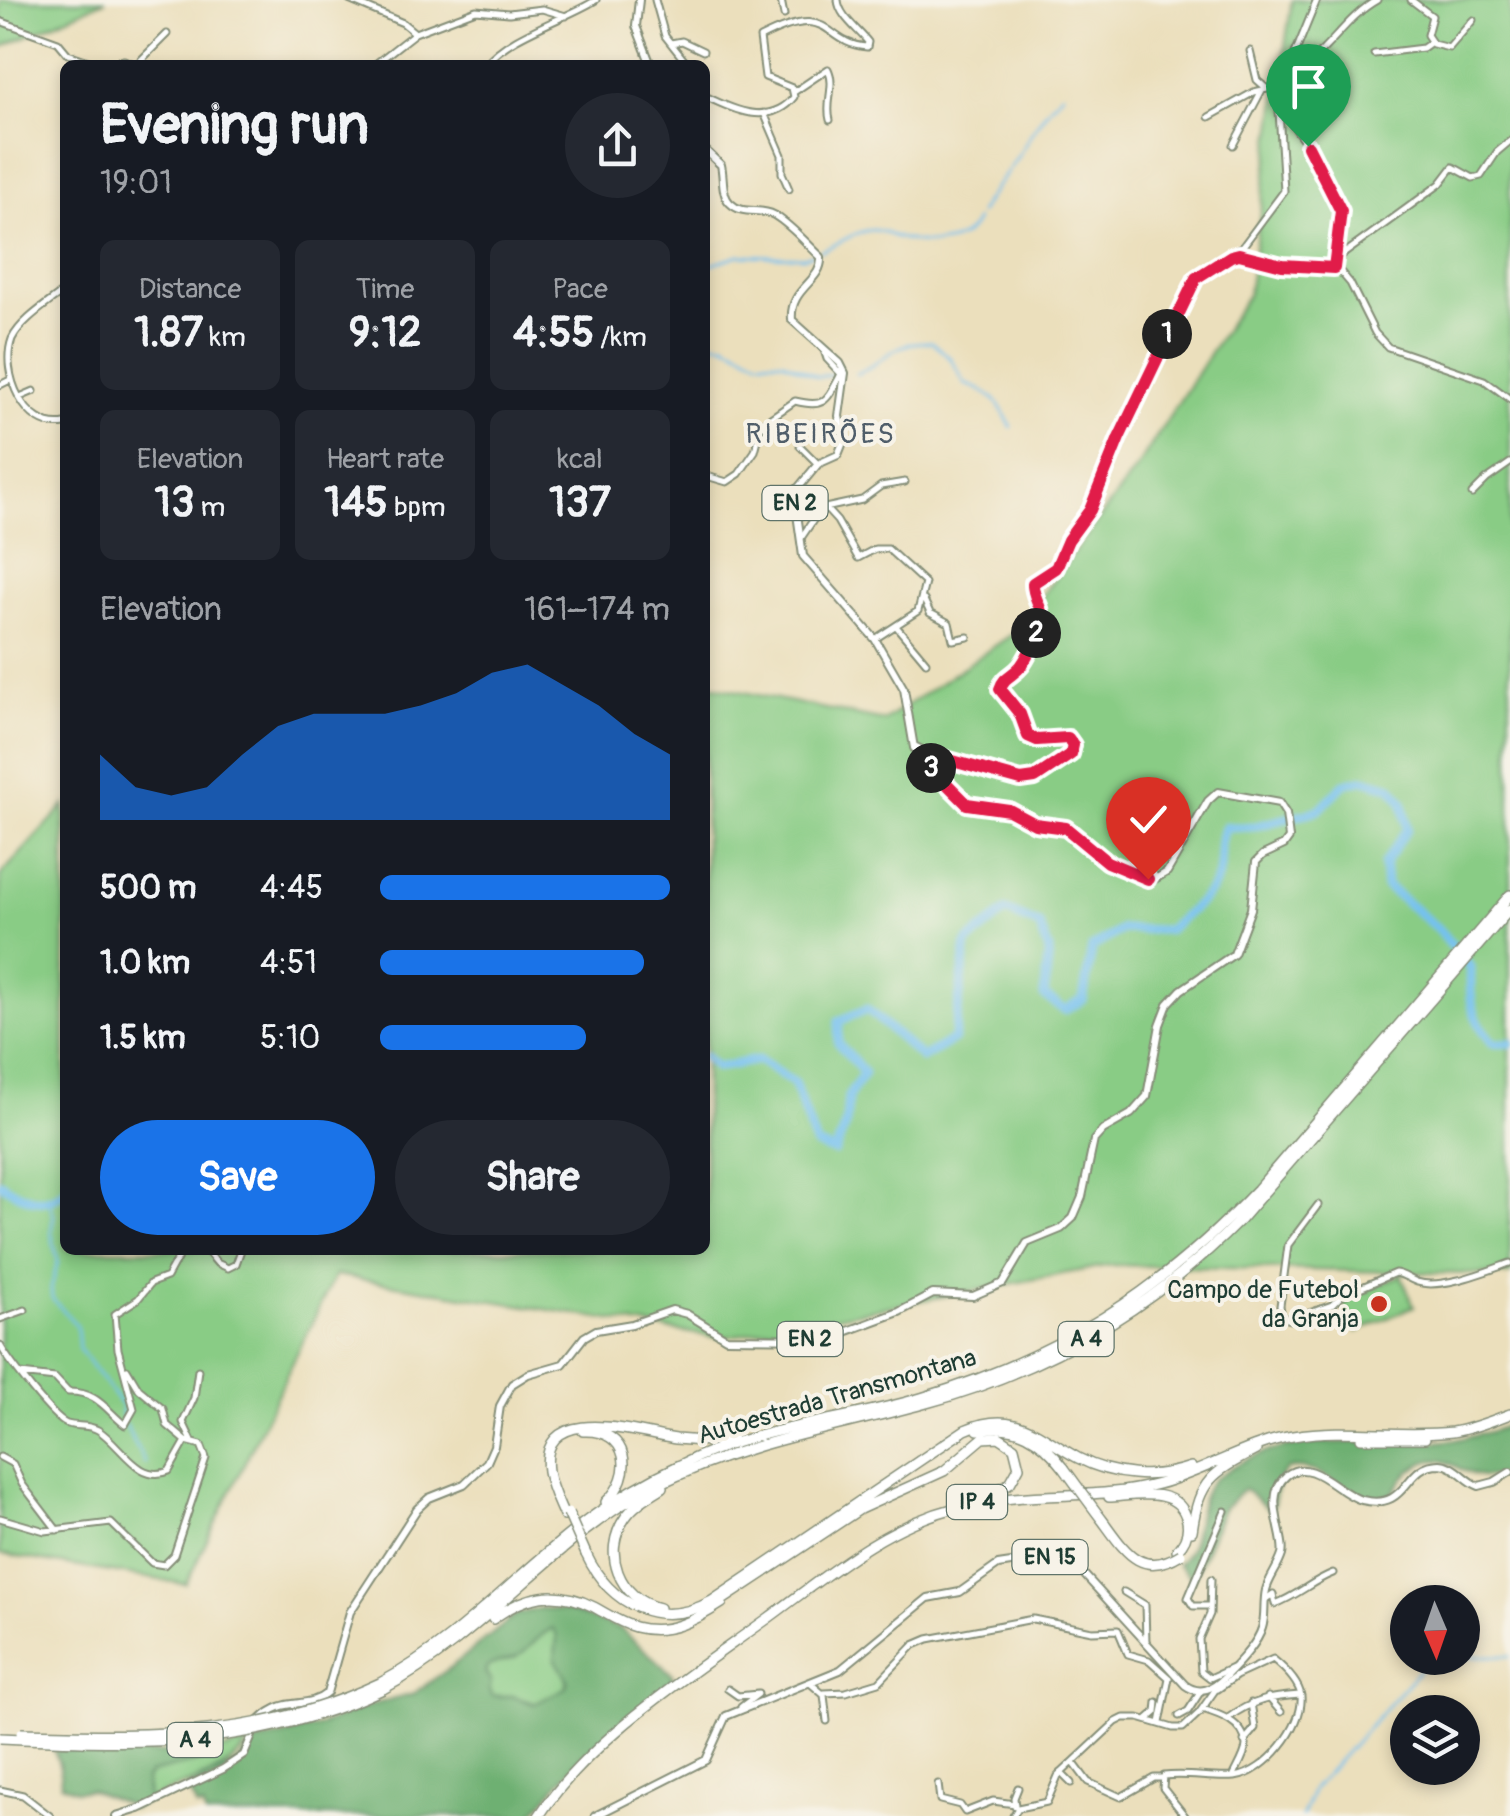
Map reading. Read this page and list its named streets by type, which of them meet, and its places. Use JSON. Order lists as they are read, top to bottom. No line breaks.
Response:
{"streets":{"highway":["A 4","Autoestrada Transmontana","IP 4"],"main road":["EN 2","EN 15"]},"districts":["RIBEIRÕES"],"places":["Campo de Futebol da Granja"],"north":"bottom","page":{"heading":["Evening run","19:01"],"stats":[["Distance","1.87 km"],["Time","9:12"],["Pace","4:55 /km"],["Elevation","13 m"],["Heart rate","145 bpm"],["kcal","137"]],"pins":["1","2","3"],"chart":["Elevation","161–174 m"],"list":[{"name":"500 m","note":"4:45"},{"name":"1.0 km","note":"4:51"},{"name":"1.5 km","note":"5:10"}],"buttons":["Save","Share"]}}
